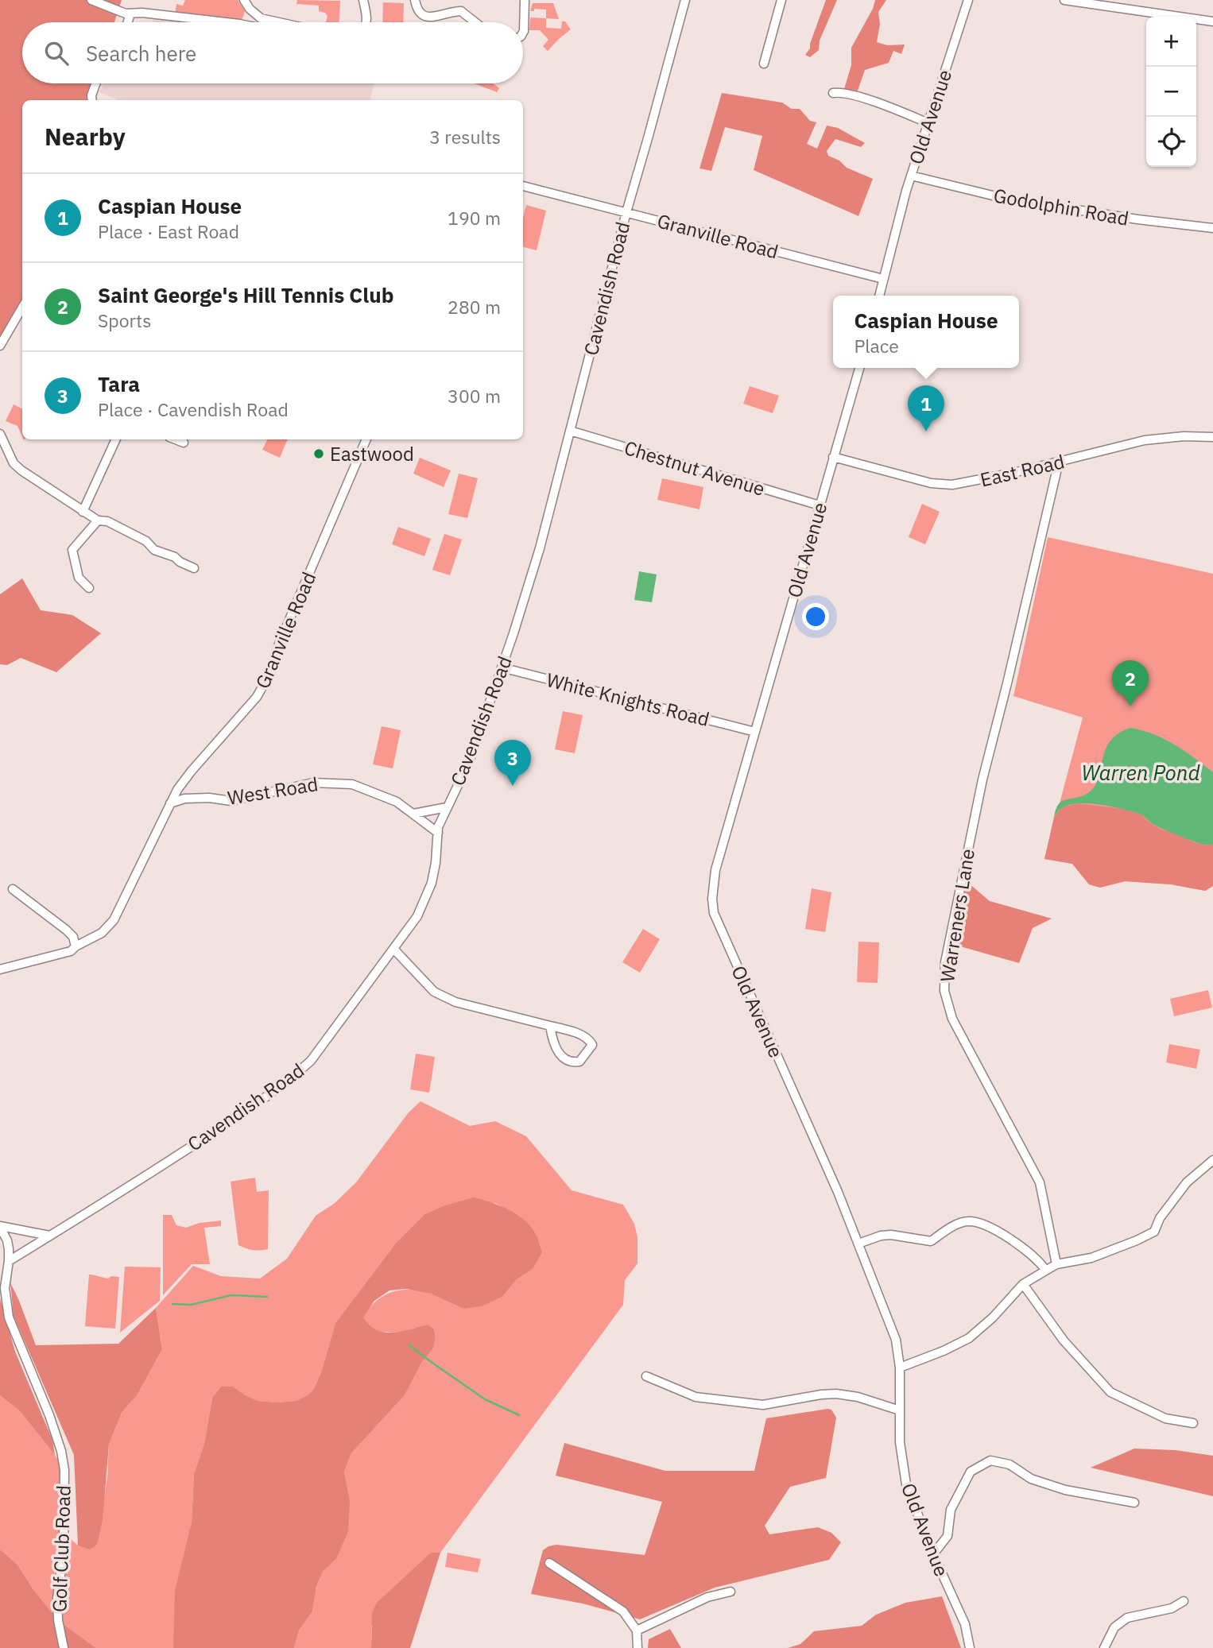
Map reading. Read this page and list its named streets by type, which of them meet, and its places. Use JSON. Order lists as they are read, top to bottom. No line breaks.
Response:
{"streets":{"street":["Old Avenue","Godolphin Road","Granville Road","Cavendish Road","Chestnut Avenue","East Road","White Knights Road","West Road","Warreners Lane","Golf Club Road"]},"crossings":[["Old Avenue","Godolphin Road"],["Old Avenue","Granville Road"],["Old Avenue","Chestnut Avenue"],["Old Avenue","East Road"],["Old Avenue","White Knights Road"],["Granville Road","Cavendish Road"],["Granville Road","West Road"],["Cavendish Road","Chestnut Avenue"],["Cavendish Road","White Knights Road"],["Cavendish Road","West Road"],["Cavendish Road","Golf Club Road"],["East Road","Warreners Lane"]],"water":["Warren Pond"],"places":["Eastwood"],"page":{"map_buttons":["+","−"],"search":"Search here","heading":["Nearby","3 results"],"list":[{"mark":"1","name":"Caspian House","note":"Place · East Road","value":"190 m"},{"mark":"2","name":"Saint George's Hill Tennis Club","note":"Sports","value":"280 m"},{"mark":"3","name":"Tara","note":"Place · Cavendish Road","value":"300 m"}],"popup":["Caspian House","Place"],"pins":["1","2","3"]}}
